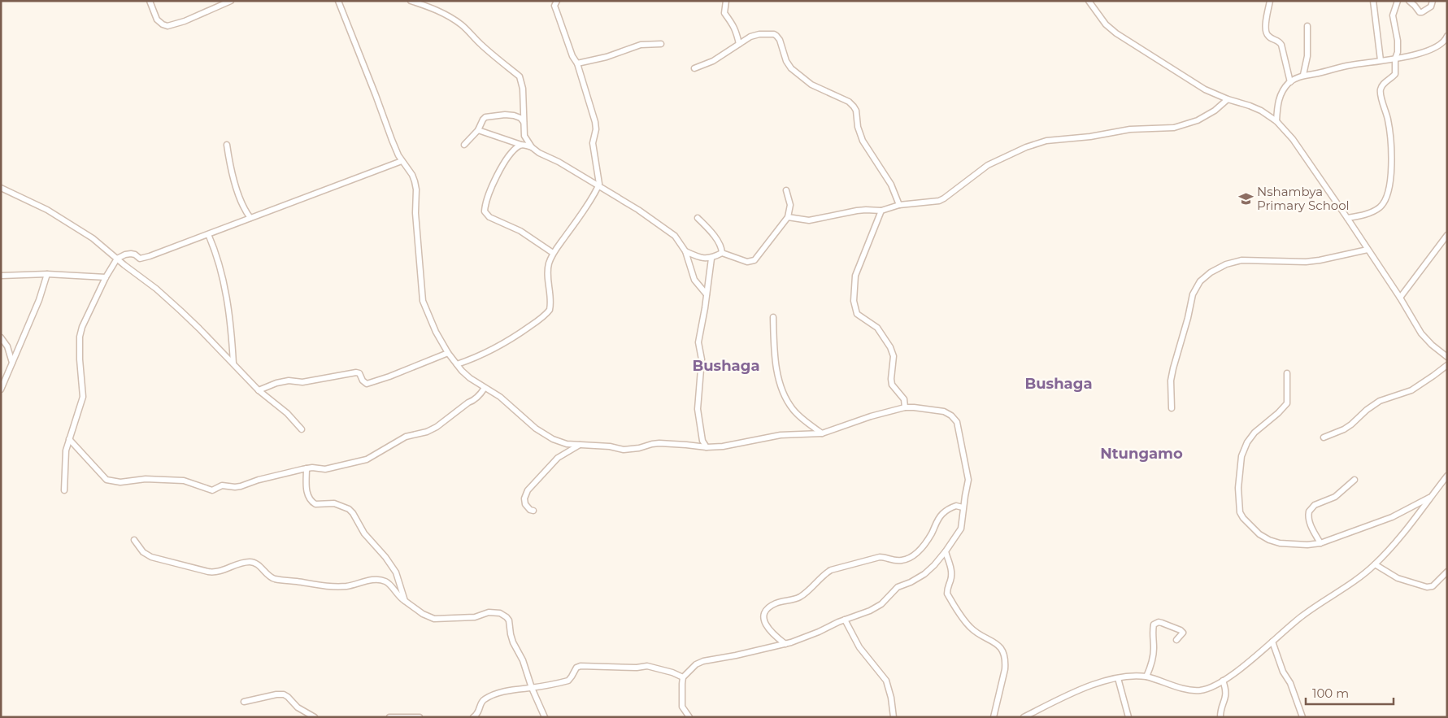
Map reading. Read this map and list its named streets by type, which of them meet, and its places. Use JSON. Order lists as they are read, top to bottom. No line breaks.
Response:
{"districts":["Bushaga","Bushaga","Ntungamo"],"places":{"school or university":["Nshambya Primary School"]},"scale_bar":"100 m"}
